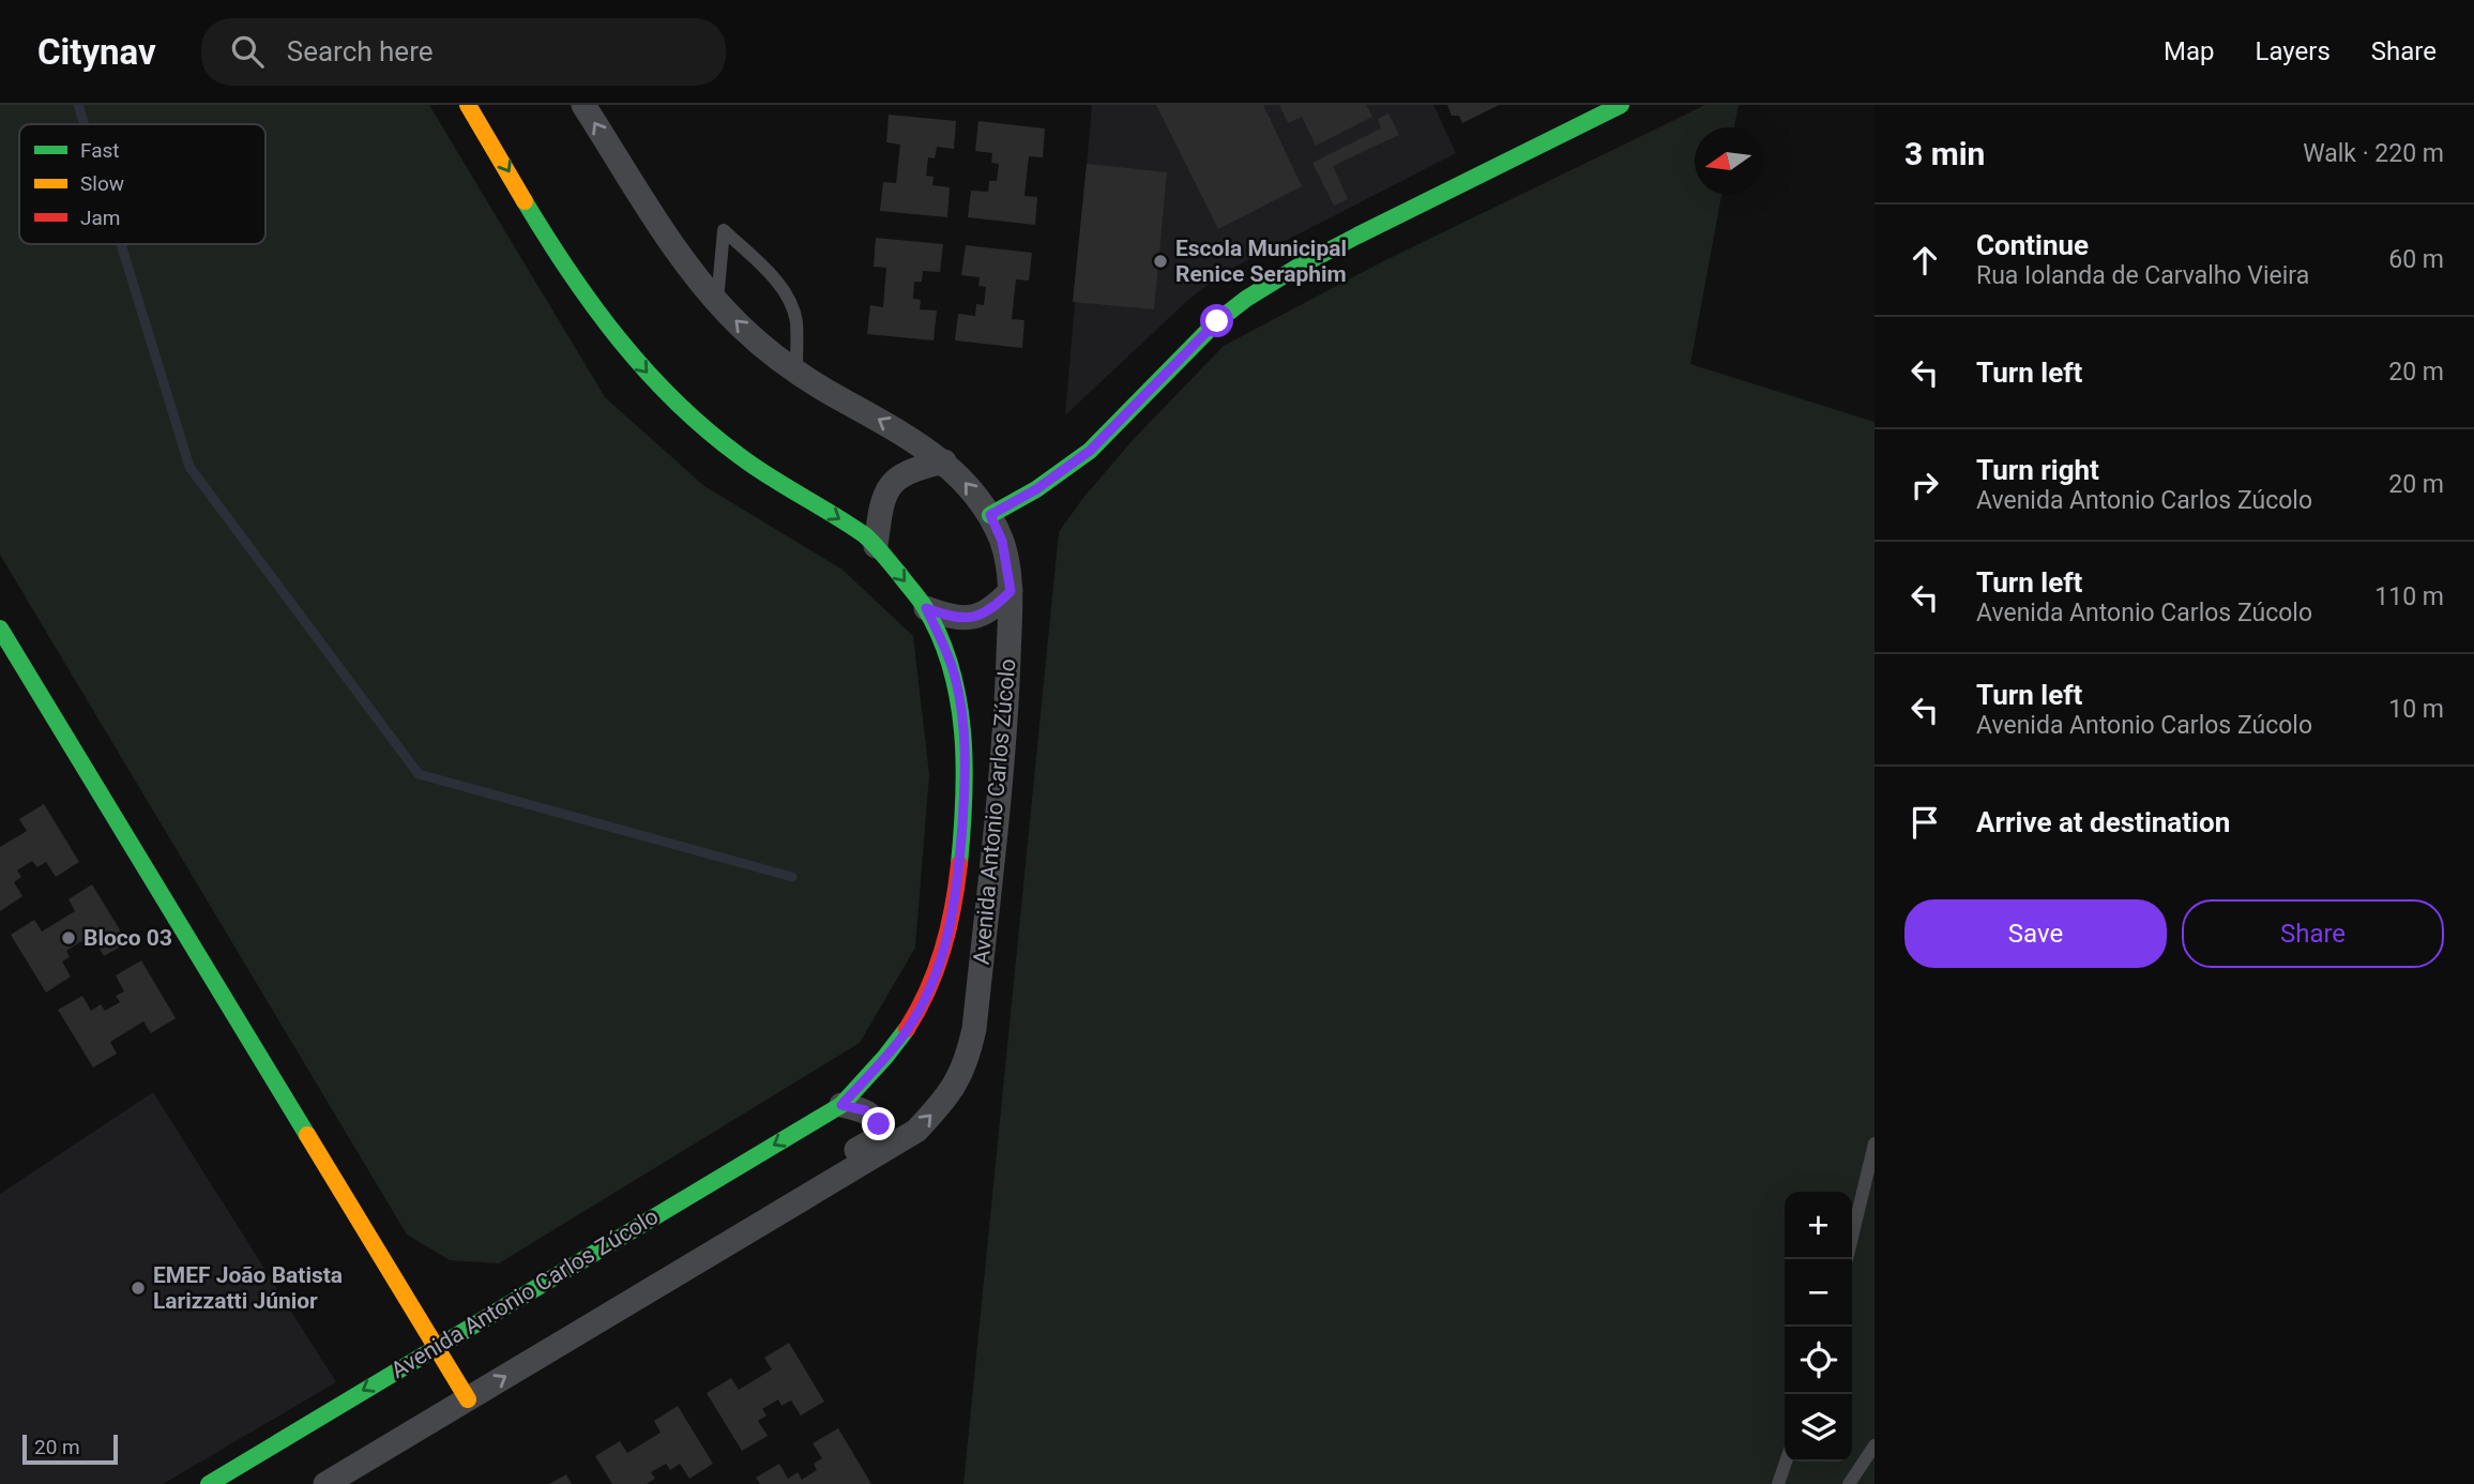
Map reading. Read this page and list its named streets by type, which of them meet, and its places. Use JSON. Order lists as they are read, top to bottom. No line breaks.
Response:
{"streets":{"street":["Avenida Antonio Carlos Zúcolo"]},"places":["Escola Municipal Renice Seraphim","Bloco 03","EMEF João Batista Larizzatti Júnior"],"legend":["Fast","Slow","Jam"],"scale_bar":"20 m","north":"left","page":{"header":"Citynav","search":"Search here","nav":["Map","Layers","Share"],"heading":["3 min","Walk · 220 m"],"list":[["Continue","Rua Iolanda de Carvalho Vieira","60 m"],["Turn left","20 m"],["Turn right","Avenida Antonio Carlos Zúcolo","20 m"],["Turn left","Avenida Antonio Carlos Zúcolo","110 m"],["Turn left","Avenida Antonio Carlos Zúcolo","10 m"],"Arrive at destination"],"buttons":["Save","Share"],"map_buttons":["+","−"],"scale":"20 m"}}
